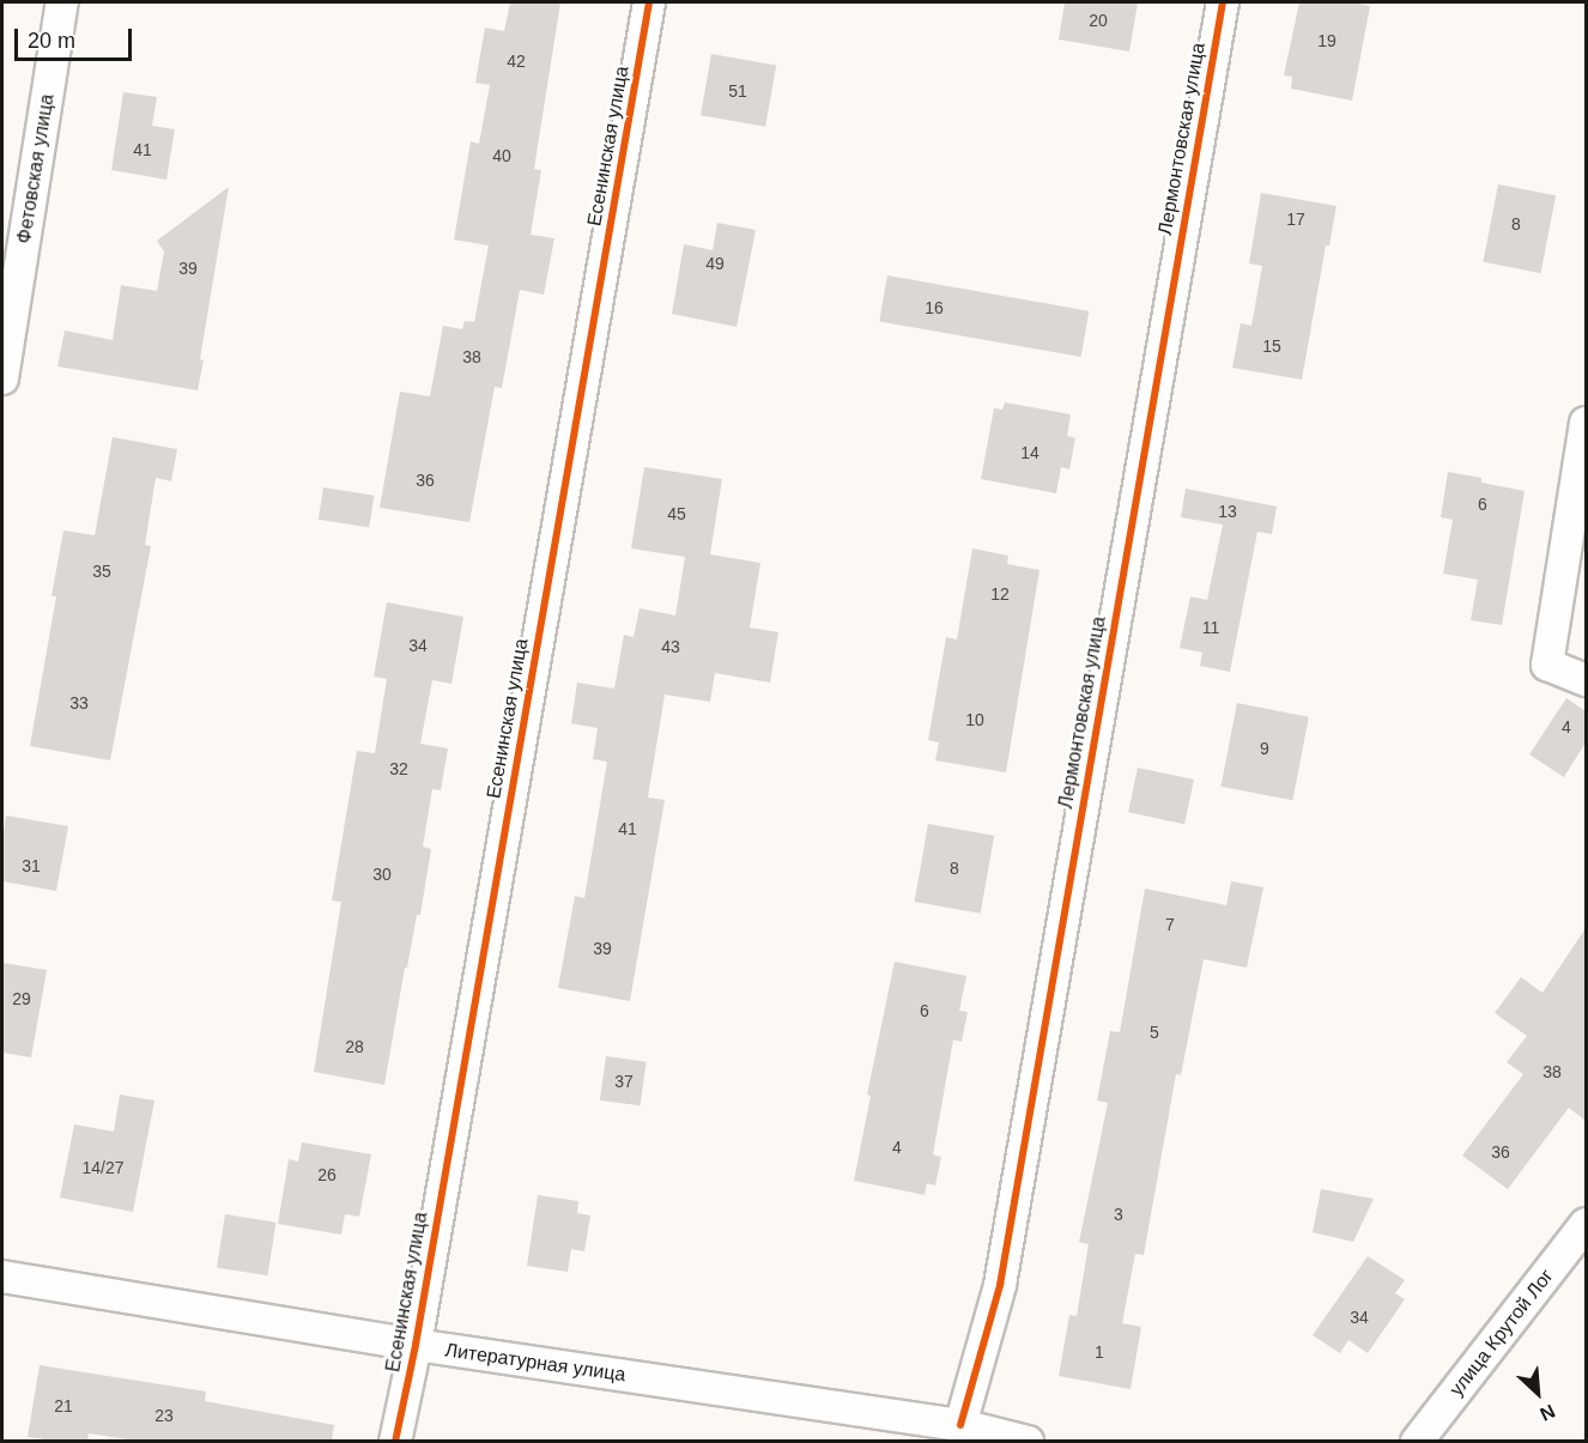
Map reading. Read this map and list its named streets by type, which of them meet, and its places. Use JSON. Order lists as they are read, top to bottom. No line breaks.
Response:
{"streets":{"street":["Лермонтовская улица","Есенинская улица","Фетовская улица","улица Крутой Лог","Литературная улица"]},"crossings":[["Лермонтовская улица","Литературная улица"],["Есенинская улица","Литературная улица"]],"house_numbers":["20","19","42","51","41","40","17","8","49","39","16","15","38","14","36","6","13","45","35","12","11","34","43","33","10","4","9","32","41","31","8","30","7","39","29","6","5","28","38","37","4","36","14/27","26","3","34","1","21","23"],"scale_bar":"20 m","north":"bottom right"}
